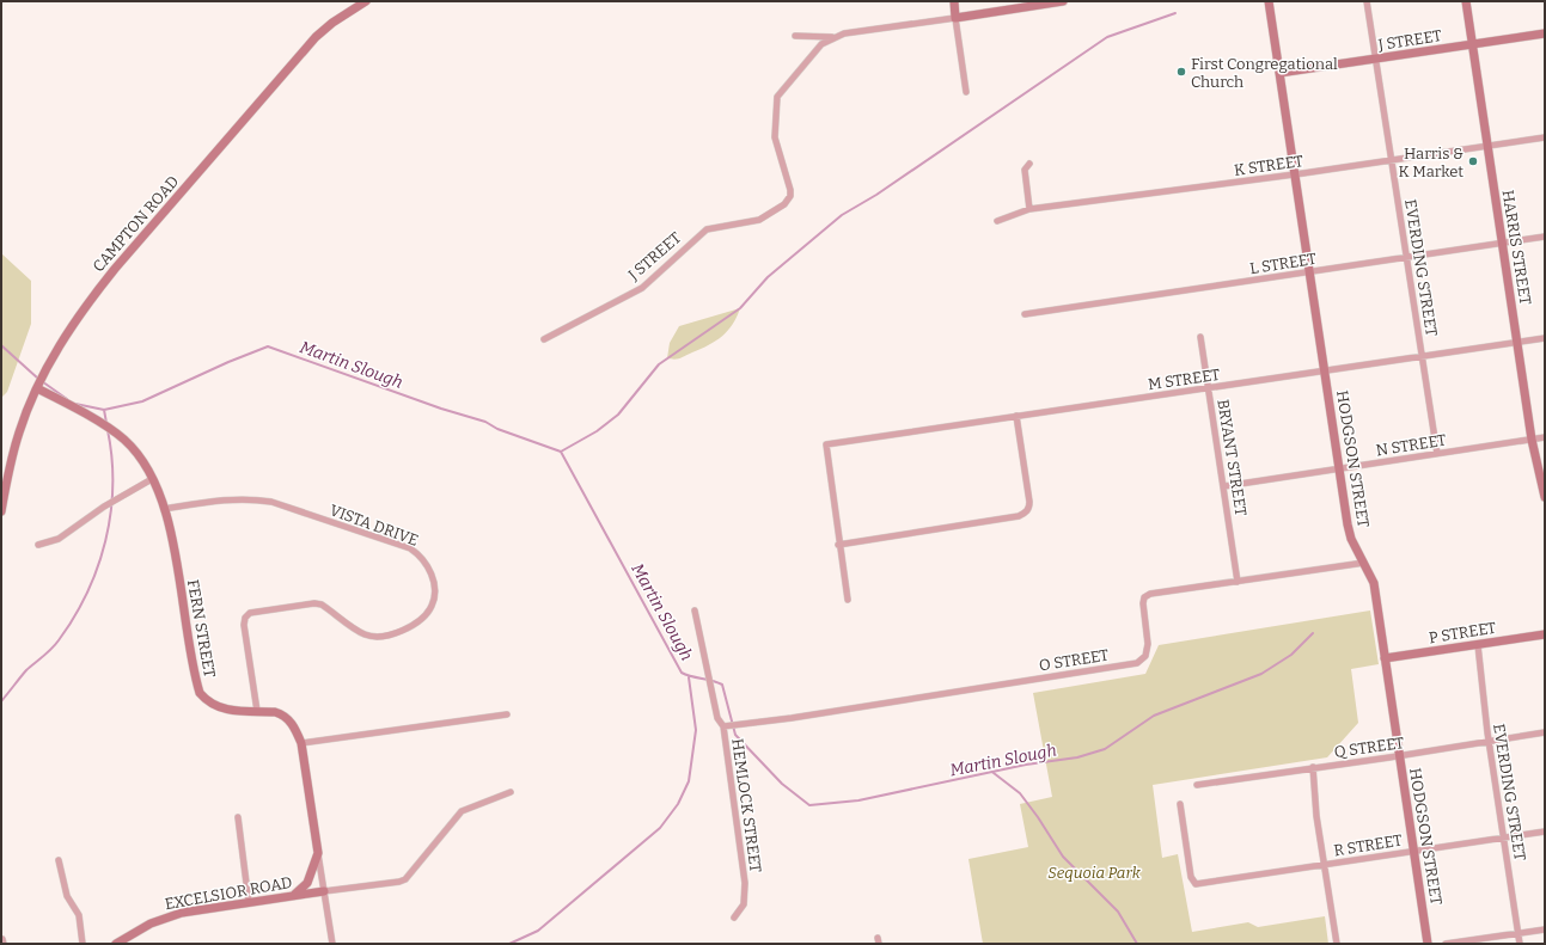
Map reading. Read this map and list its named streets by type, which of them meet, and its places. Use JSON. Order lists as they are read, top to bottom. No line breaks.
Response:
{"streets":{"street":["J STREET","K STREET","CAMPTON ROAD","HARRIS STREET","L STREET","EVERDING STREET","M STREET","N STREET","BRYANT STREET","HODGSON STREET","VISTA DRIVE","FERN STREET","P STREET","O STREET","Q STREET","HEMLOCK STREET","R STREET","EXCELSIOR ROAD"]},"crossings":[["J STREET","HARRIS STREET"],["J STREET","EVERDING STREET"],["J STREET","HODGSON STREET"],["K STREET","HARRIS STREET"],["K STREET","EVERDING STREET"],["K STREET","HODGSON STREET"],["CAMPTON ROAD","FERN STREET"],["HARRIS STREET","L STREET"],["HARRIS STREET","M STREET"],["HARRIS STREET","N STREET"],["L STREET","EVERDING STREET"],["L STREET","HODGSON STREET"],["EVERDING STREET","M STREET"],["EVERDING STREET","N STREET"],["EVERDING STREET","P STREET"],["EVERDING STREET","Q STREET"],["EVERDING STREET","R STREET"],["M STREET","BRYANT STREET"],["M STREET","HODGSON STREET"],["N STREET","BRYANT STREET"],["N STREET","HODGSON STREET"],["BRYANT STREET","O STREET"],["HODGSON STREET","P STREET"],["HODGSON STREET","O STREET"],["HODGSON STREET","Q STREET"],["HODGSON STREET","R STREET"],["VISTA DRIVE","FERN STREET"],["FERN STREET","EXCELSIOR ROAD"],["O STREET","HEMLOCK STREET"]],"water":["Martin Slough"],"parks":["Sequoia Park"],"places":["First Congregational Church","Harris & K Market"]}
